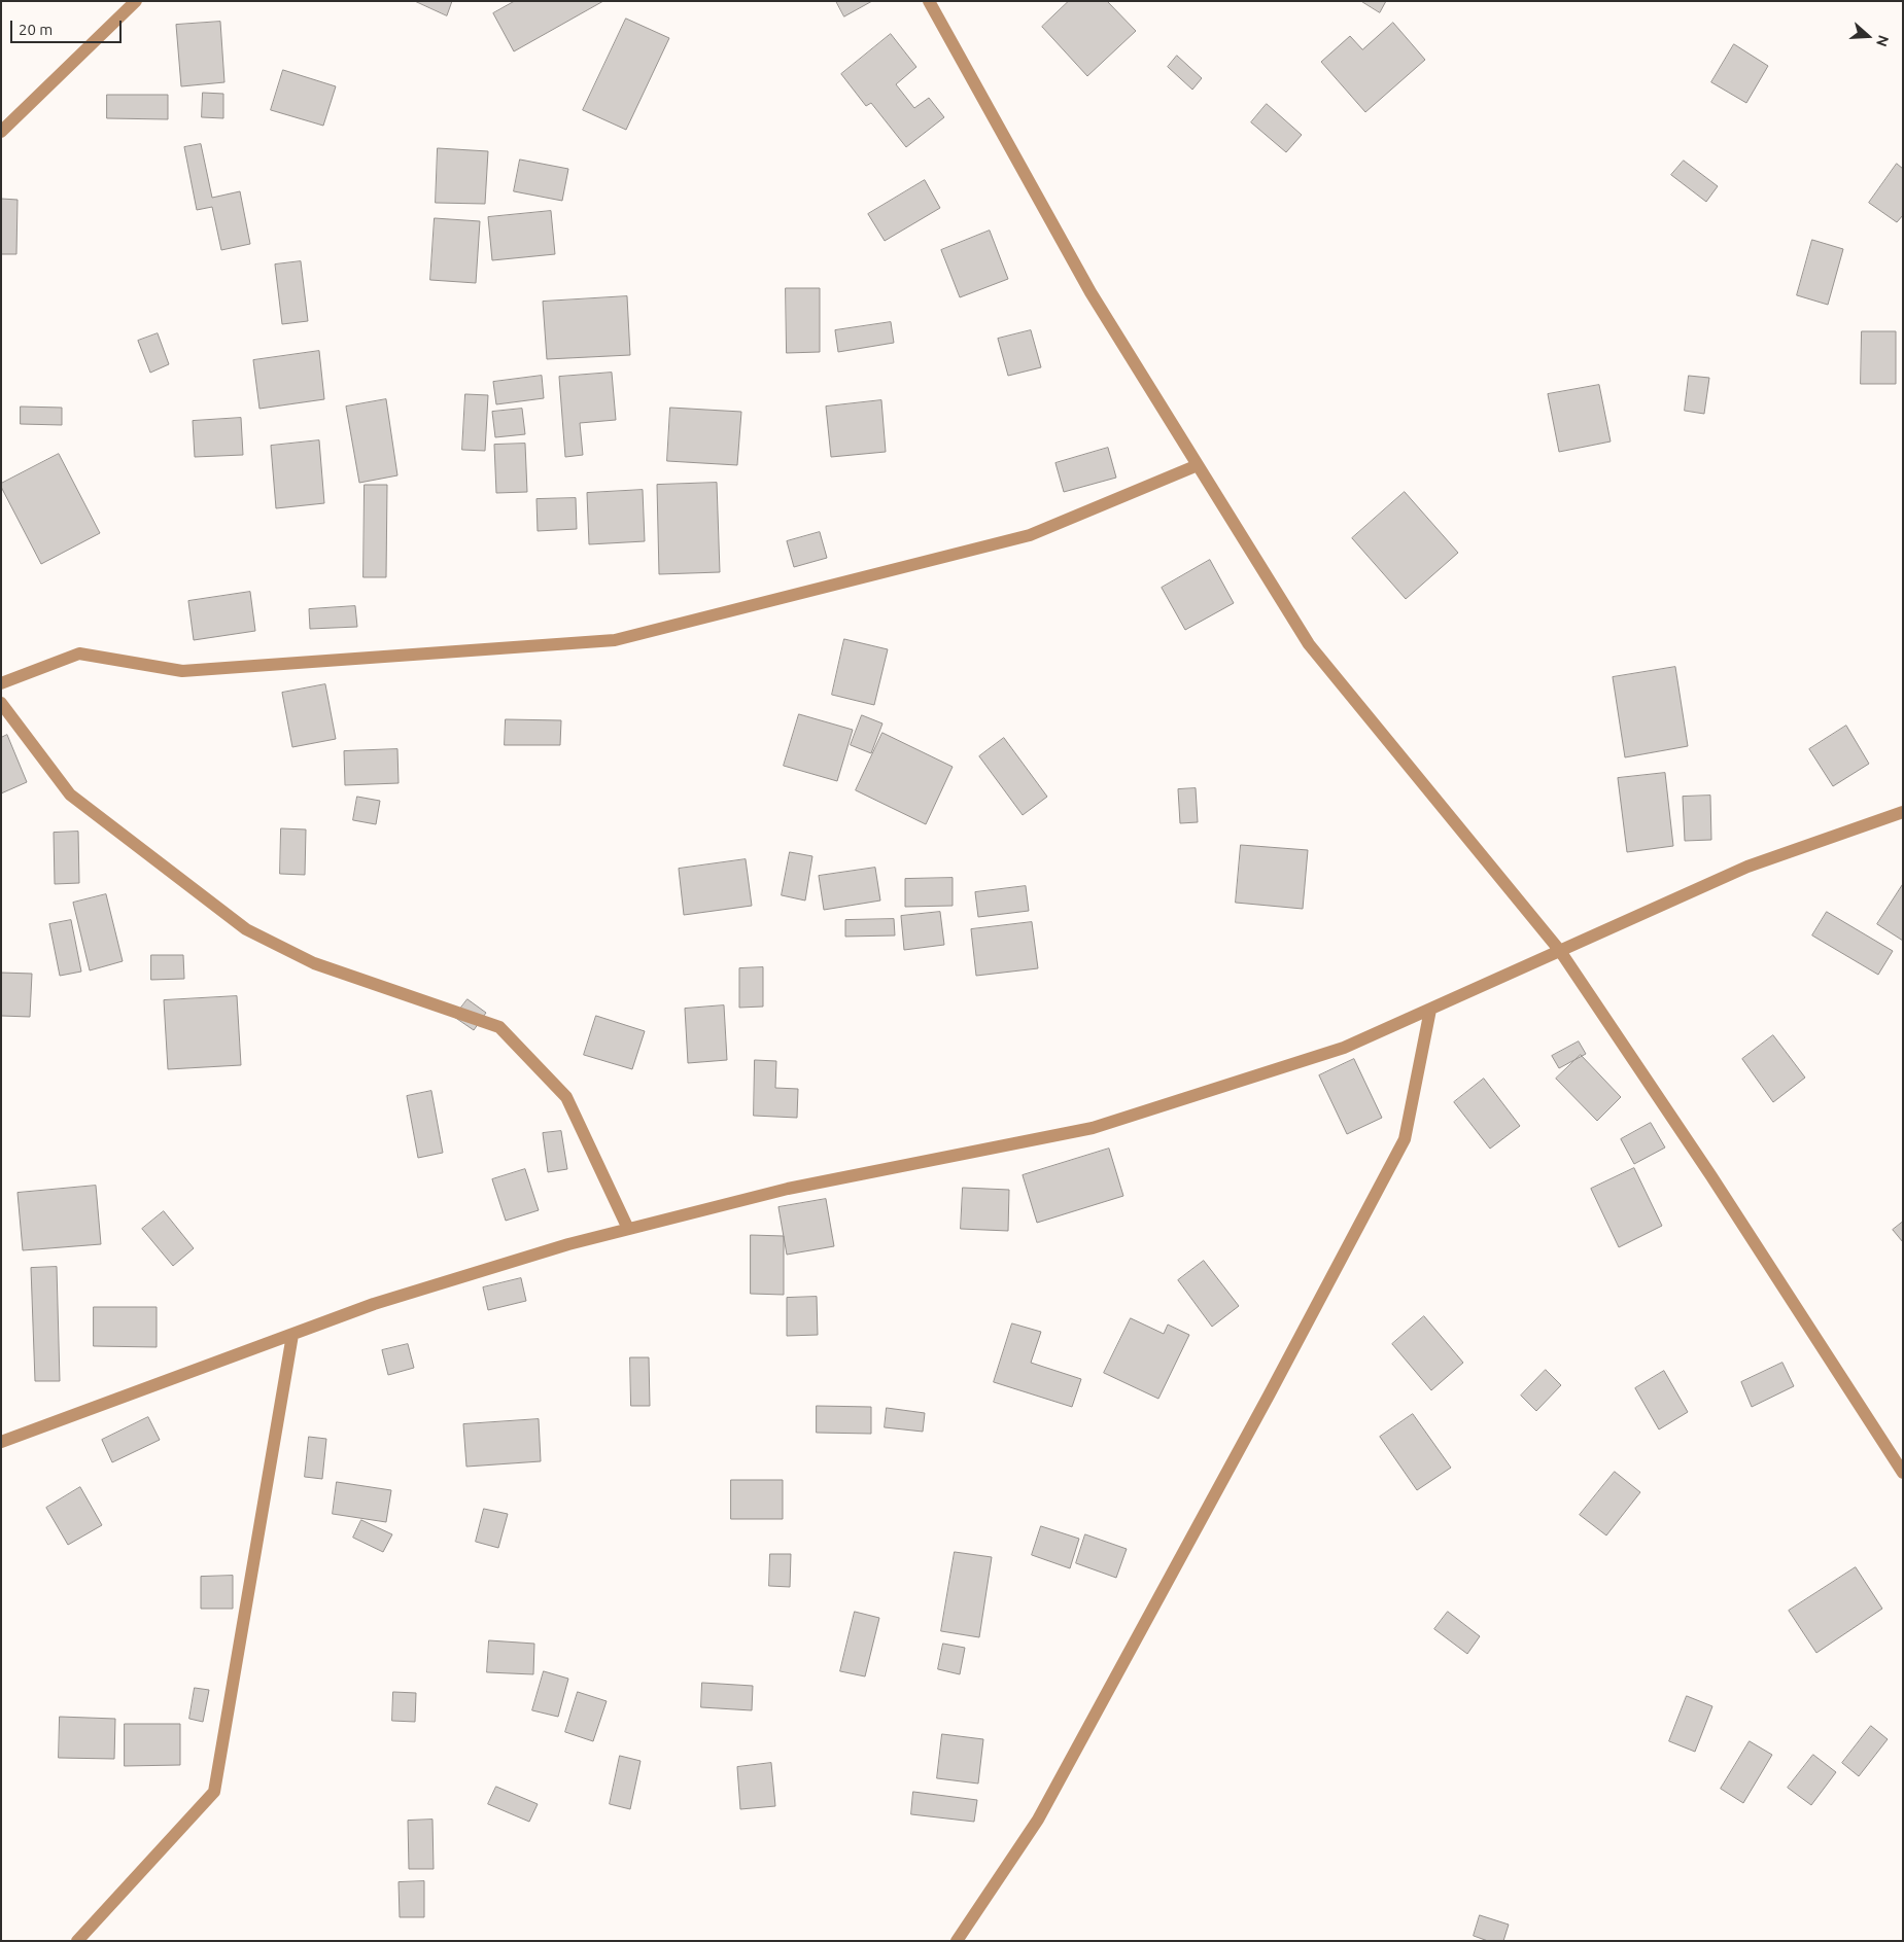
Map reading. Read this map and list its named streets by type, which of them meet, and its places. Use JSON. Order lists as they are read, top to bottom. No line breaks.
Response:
{"scale_bar":"20 m","north":"right"}
